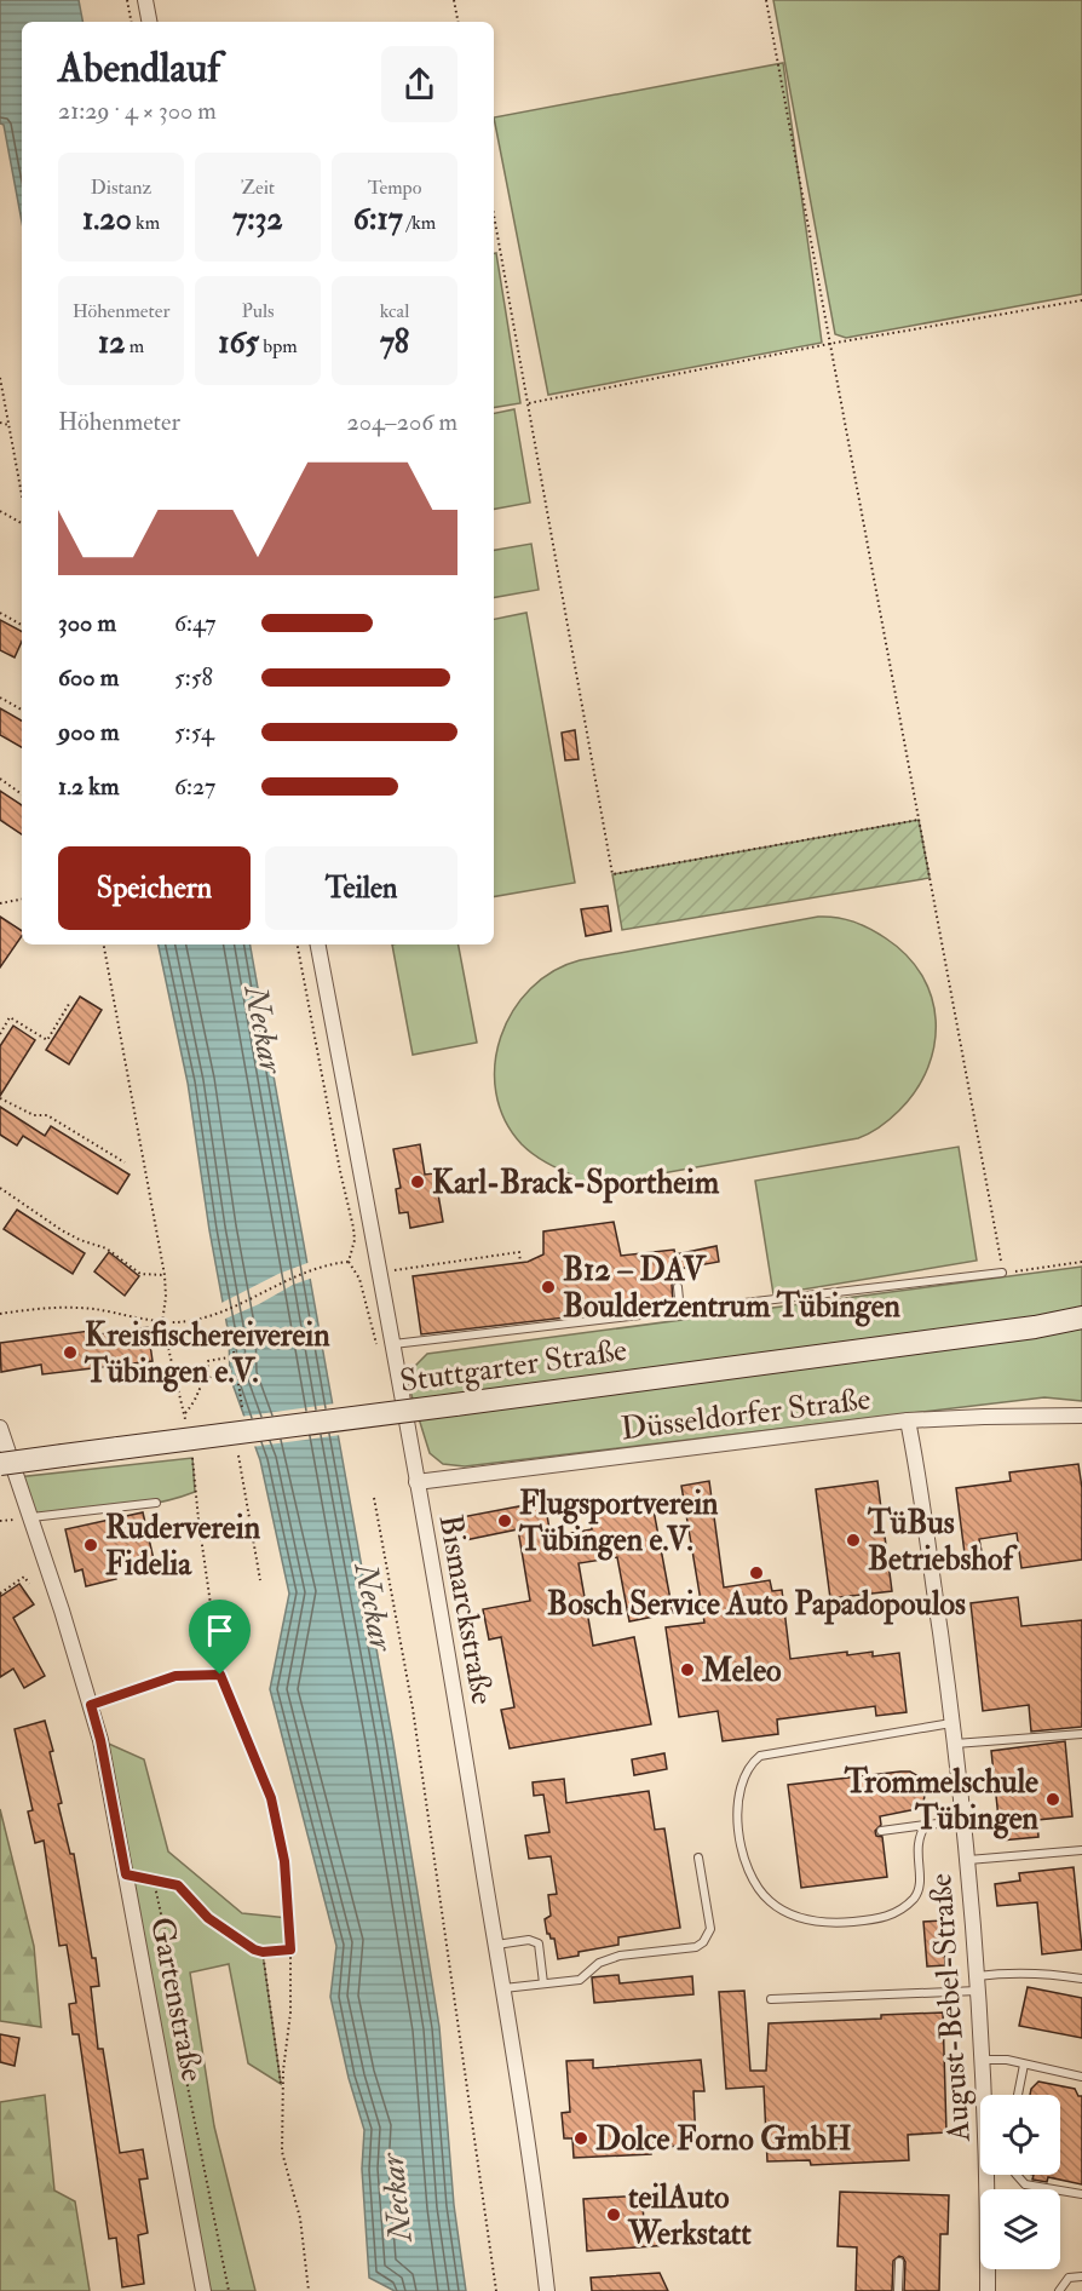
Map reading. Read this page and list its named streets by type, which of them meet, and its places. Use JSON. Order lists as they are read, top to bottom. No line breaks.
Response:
{"streets":{"main road":["Stuttgarter Straße"],"street":["Düsseldorfer Straße","Bismarckstraße","Gartenstraße","August-Bebel-Straße"]},"crossings":[["Düsseldorfer Straße","Bismarckstraße"],["Düsseldorfer Straße","August-Bebel-Straße"]],"water":["Neckar"],"places":["Karl-Brack-Sportheim","B12 – DAV Boulderzentrum Tübingen","Kreisfischereiverein Tübingen e.V.","Flugsportverein Tübingen e.V.","TüBus Betriebshof","Ruderverein Fidelia","Bosch Service Auto Papadopoulos","Meleo","Trommelschule Tübingen","Dolce Forno GmbH","teilAuto Werkstatt"],"page":{"heading":["Abendlauf","21:29 · 4 × 300 m"],"stats":[["Distanz","1.20 km"],["Zeit","7:32"],["Tempo","6:17 /km"],["Höhenmeter","12 m"],["Puls","165 bpm"],["kcal","78"]],"chart":["Höhenmeter","204–206 m"],"list":[{"name":"300 m","note":"6:47"},{"name":"600 m","note":"5:58"},{"name":"900 m","note":"5:54"},{"name":"1.2 km","note":"6:27"}],"buttons":["Speichern","Teilen"]}}
